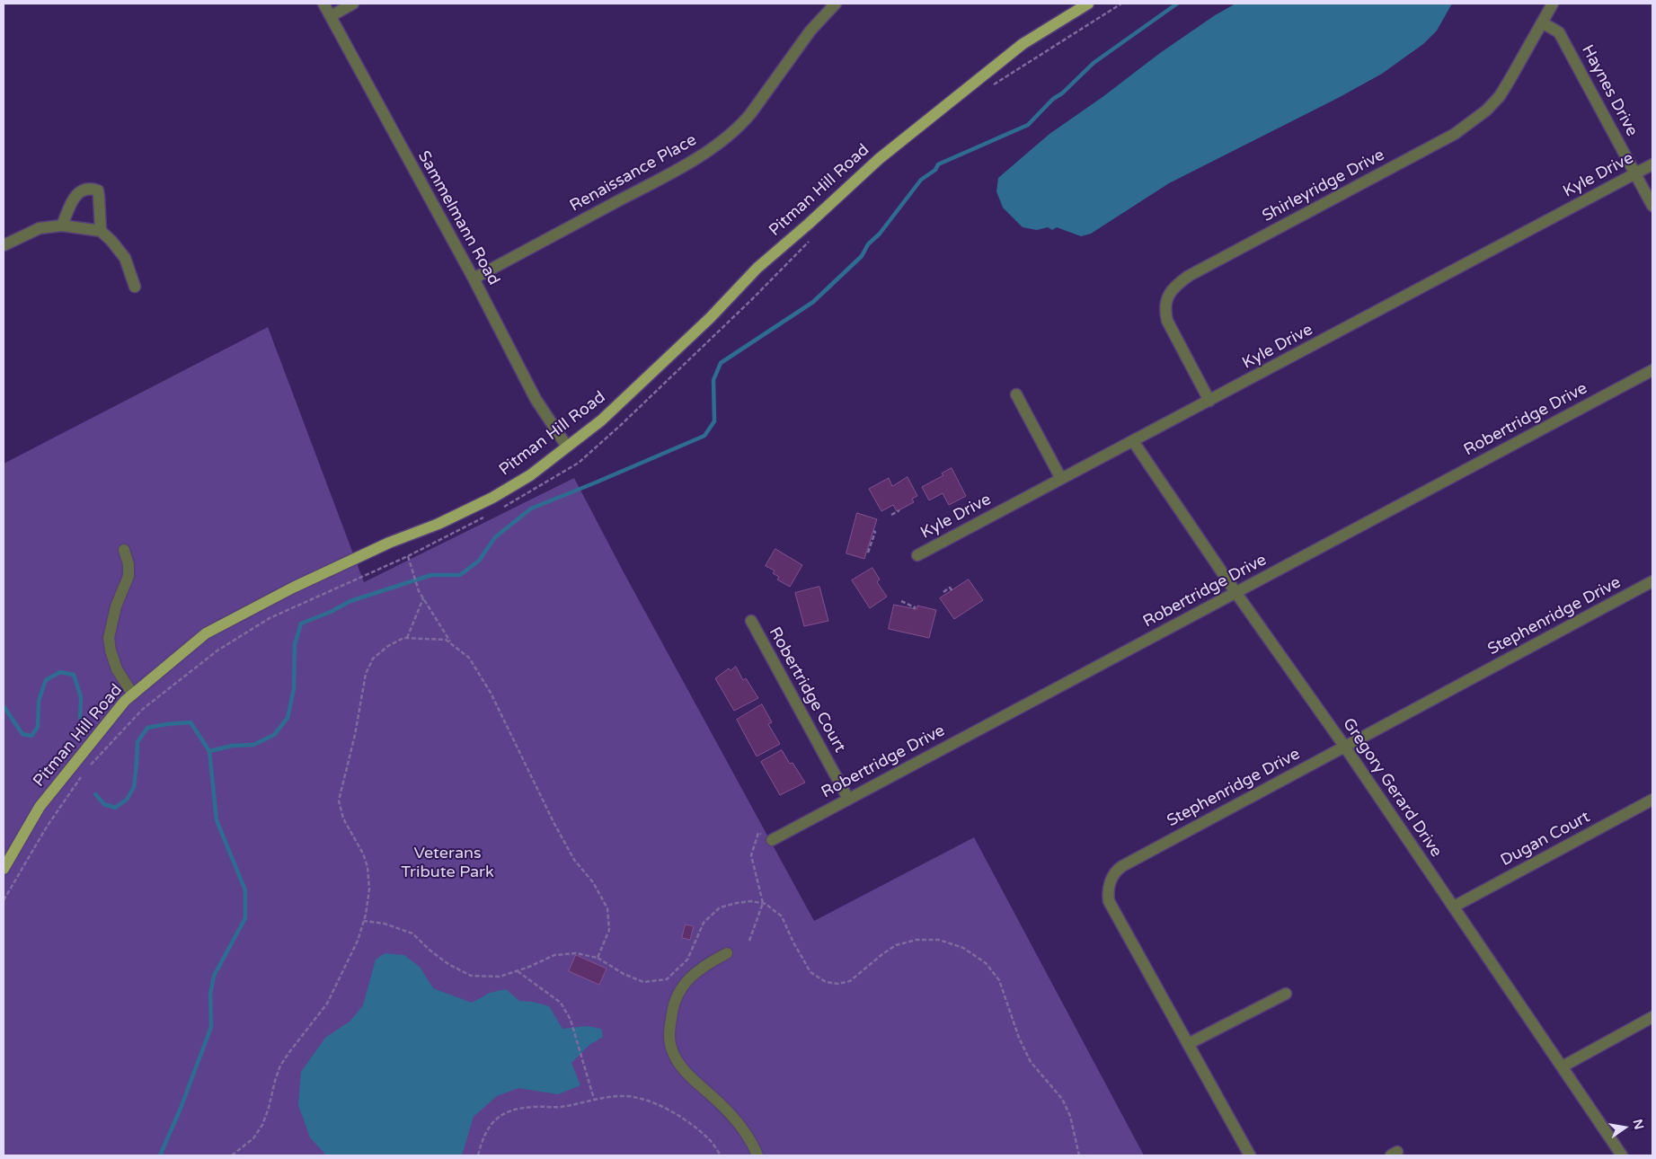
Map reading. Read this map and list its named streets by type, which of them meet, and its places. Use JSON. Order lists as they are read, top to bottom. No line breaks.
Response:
{"streets":{"main road":["Pitman Hill Road"],"street":["Haynes Drive","Renaissance Place","Kyle Drive","Shirleyridge Drive","Sammelmann Road","Robertridge Drive","Stephenridge Drive","Robertridge Court","Gregory Gerard Drive","Dugan Court"]},"crossings":[["Haynes Drive","Kyle Drive"],["Haynes Drive","Shirleyridge Drive"],["Renaissance Place","Sammelmann Road"],["Kyle Drive","Shirleyridge Drive"],["Kyle Drive","Gregory Gerard Drive"],["Pitman Hill Road","Sammelmann Road"],["Robertridge Drive","Robertridge Court"],["Robertridge Drive","Gregory Gerard Drive"],["Stephenridge Drive","Gregory Gerard Drive"],["Gregory Gerard Drive","Dugan Court"]],"parks":["Veterans Tribute Park"],"north":"right"}
